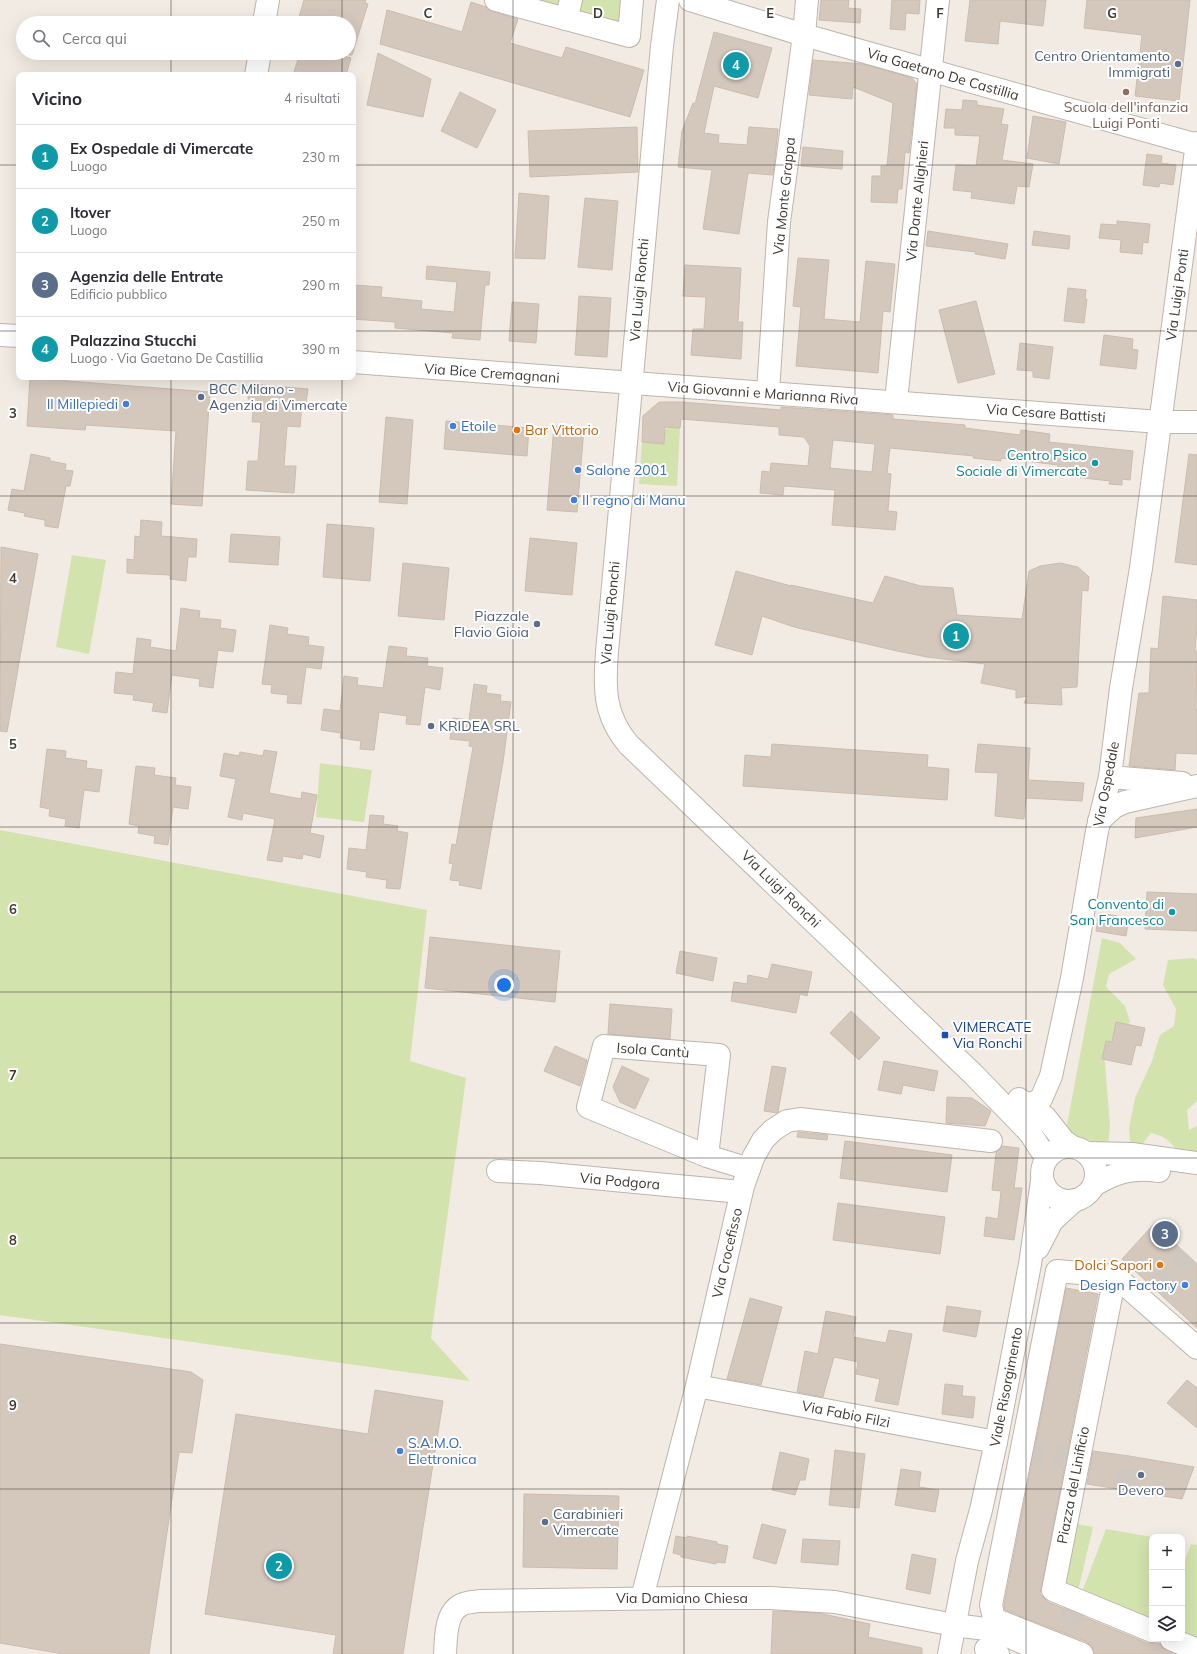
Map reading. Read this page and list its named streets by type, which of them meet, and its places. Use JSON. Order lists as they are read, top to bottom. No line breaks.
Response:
{"streets":{"street":["Via Gaetano De Castillia","Via Monte Grappa","Via Dante Alighieri","Via Luigi Ronchi","Via Luigi Ponti","Via Bice Cremagnani","Via Giovanni e Marianna Riva","Via Cesare Battisti","Via Ospedale","Isola Cantù","Via Podgora","Via Crocefisso","Viale Risorgimento","Via Fabio Filzi","Piazza del Linificio","Via Damiano Chiesa"]},"crossings":[["Via Gaetano De Castillia","Via Monte Grappa"],["Via Gaetano De Castillia","Via Dante Alighieri"],["Via Gaetano De Castillia","Via Luigi Ponti"],["Via Monte Grappa","Via Giovanni e Marianna Riva"],["Via Dante Alighieri","Via Giovanni e Marianna Riva"],["Via Dante Alighieri","Via Cesare Battisti"],["Via Luigi Ronchi","Via Bice Cremagnani"],["Via Luigi Ronchi","Via Giovanni e Marianna Riva"],["Via Luigi Ronchi","Via Ospedale"],["Via Luigi Ronchi","Viale Risorgimento"],["Via Luigi Ponti","Via Cesare Battisti"],["Via Luigi Ponti","Via Ospedale"],["Via Bice Cremagnani","Via Giovanni e Marianna Riva"],["Via Giovanni e Marianna Riva","Via Cesare Battisti"],["Via Cesare Battisti","Via Ospedale"],["Isola Cantù","Via Crocefisso"],["Via Podgora","Via Crocefisso"],["Via Crocefisso","Via Fabio Filzi"],["Via Crocefisso","Via Damiano Chiesa"],["Viale Risorgimento","Via Fabio Filzi"],["Viale Risorgimento","Via Damiano Chiesa"]],"places":{"other":["Centro Orientamento Immigrati","Scuola dell'infanzia Luigi Ponti","BCC Milano - Agenzia di Vimercate","Il Millepiedi","Etoile","Bar Vittorio","Centro Psico Sociale di Vimercate","Salone 2001","Il regno di Manu","Piazzale Flavio Gioia","KRIDEA SRL","Convento di San Francesco","Dolci Sapori","Design Factory","S.A.M.O. Elettronica","Devero","Carabinieri Vimercate"],"transit":["VIMERCATE Via Ronchi"]},"page":{"search":"Cerca qui","pins":["4","1","3","2"],"heading":["Vicino","4 risultati"],"list":[{"mark":"1","name":"Ex Ospedale di Vimercate","note":"Luogo","value":"230 m"},{"mark":"2","name":"Itover","note":"Luogo","value":"250 m"},{"mark":"3","name":"Agenzia delle Entrate","note":"Edificio pubblico","value":"290 m"},{"mark":"4","name":"Palazzina Stucchi","note":"Luogo · Via Gaetano De Castillia","value":"390 m"}],"map_buttons":["+","−"]},"grid":{"columns":["C","D","E","F","G"],"rows":["3","4","5","6","7","8","9"]}}
